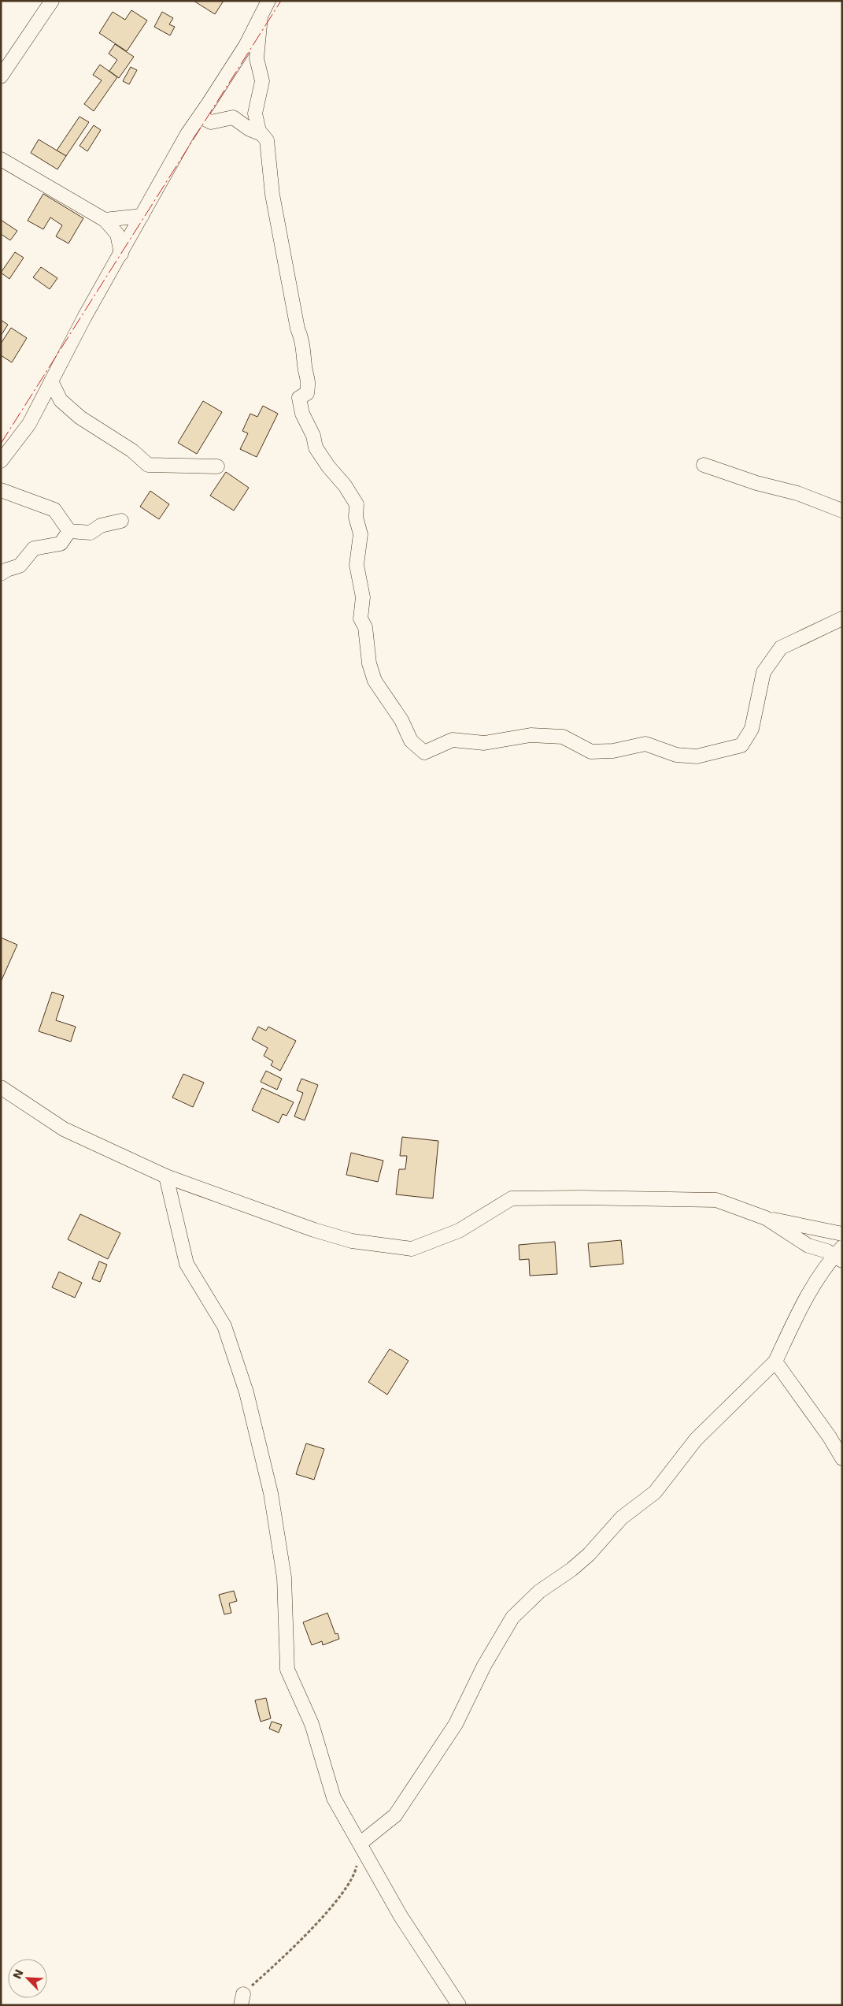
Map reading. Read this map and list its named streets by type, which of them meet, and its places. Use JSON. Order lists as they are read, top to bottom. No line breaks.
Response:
{"north":"top left"}
